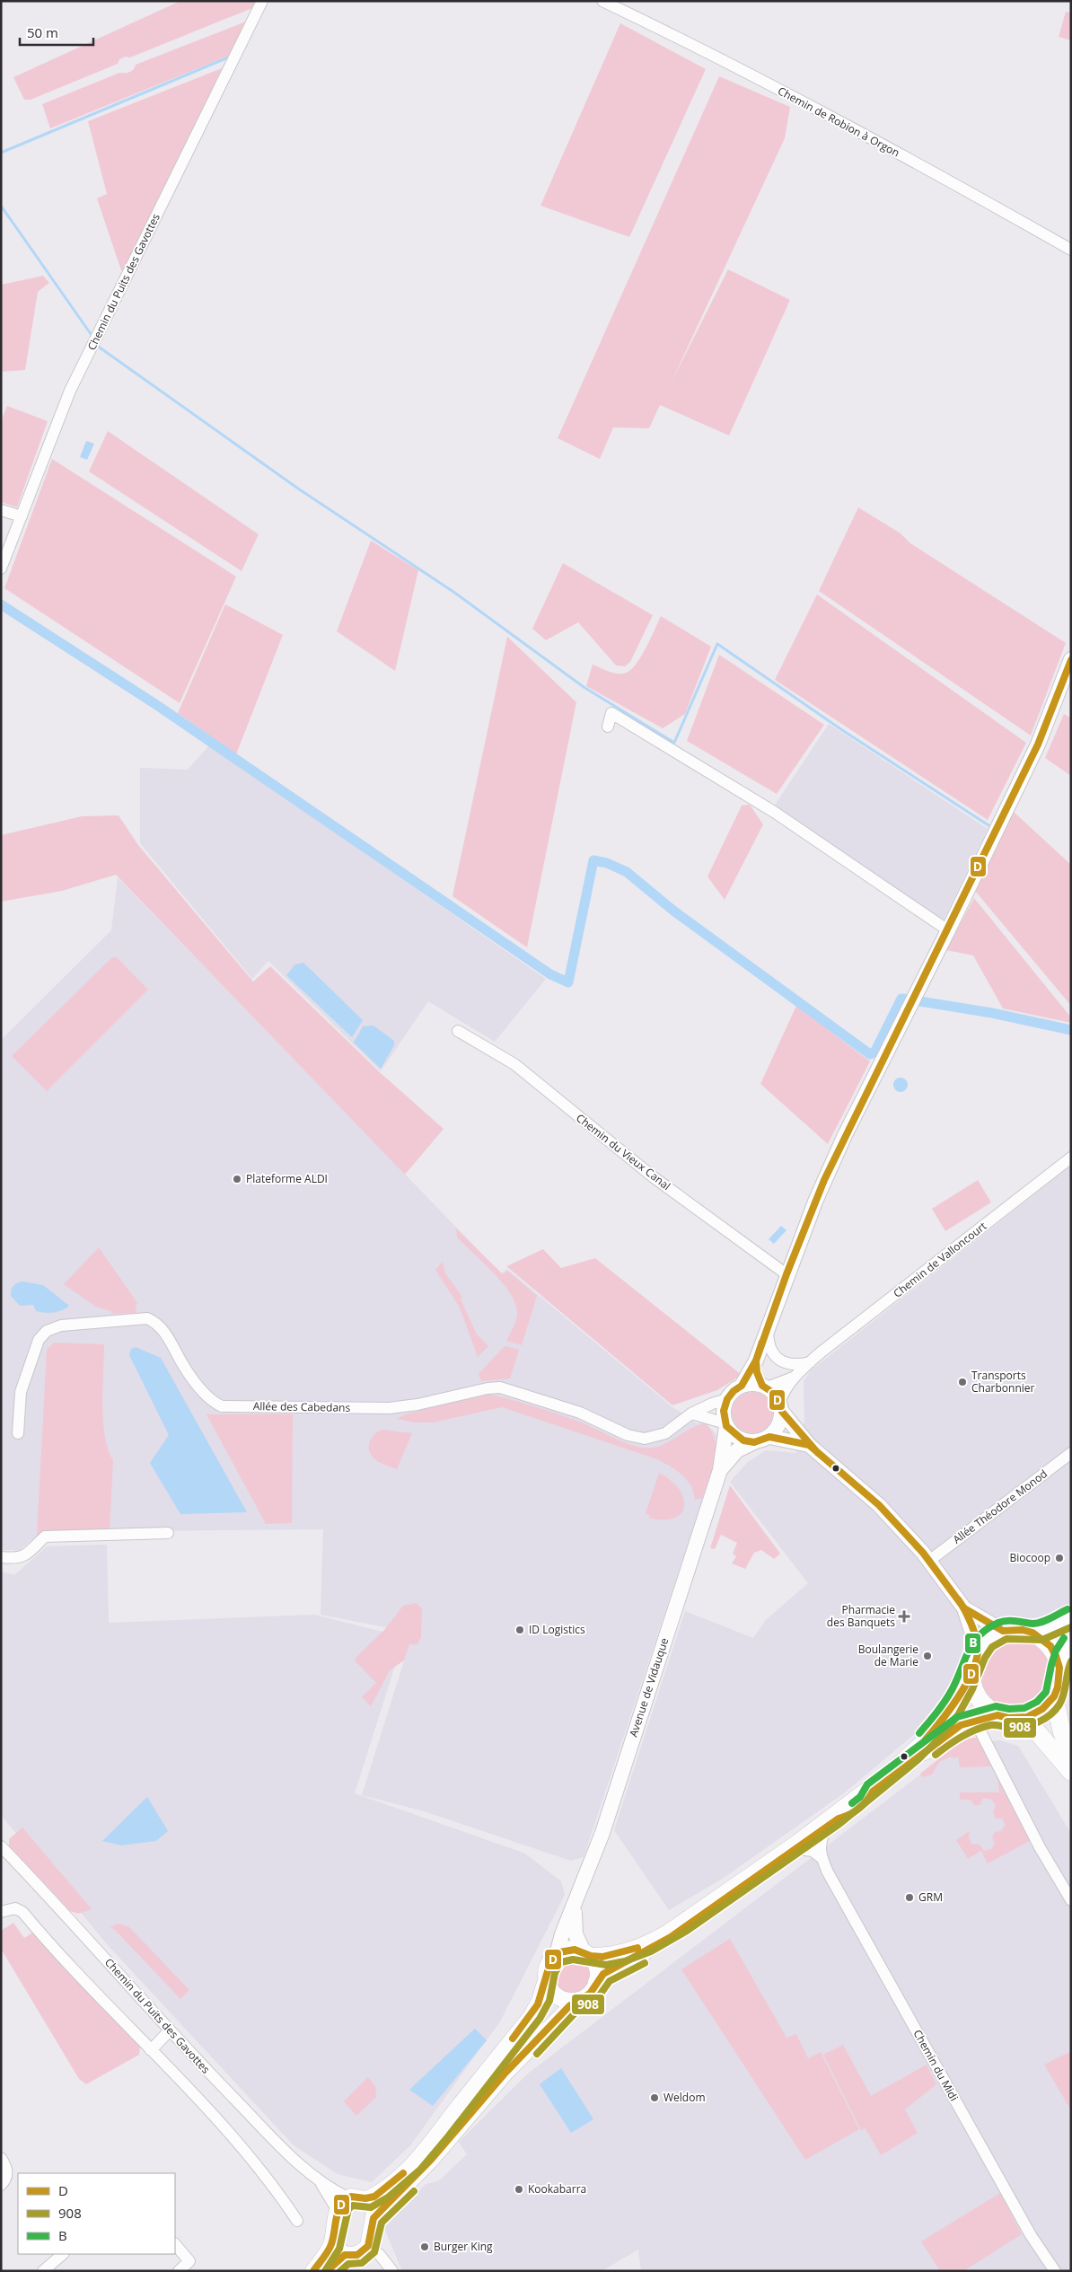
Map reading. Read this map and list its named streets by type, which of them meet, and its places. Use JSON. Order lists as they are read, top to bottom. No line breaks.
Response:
{"streets":{"street":["Chemin de Robion à Orgon","Chemin du Puits des Gavottes","Chemin du Vieux Canal","Chemin de Valloncourt","Allée des Cabedans","Allée Théodore Monod","Avenue de Vidauque","Chemin du Midi"]},"crossings":[["Chemin de Valloncourt","Allée des Cabedans"],["Chemin de Valloncourt","Avenue de Vidauque"],["Allée des Cabedans","Avenue de Vidauque"]],"places":{"other":["Plateforme ALDI","Transports Charbonnier","Biocoop","ID Logistics","Boulangerie de Marie","GRM","Weldom","Kookabarra","Burger King"],"health":["Pharmacie des Banquets"]},"lines":["transit line D","transit line B","transit line 908"],"legend":["D","908","B"],"scale_bar":"50 m"}
